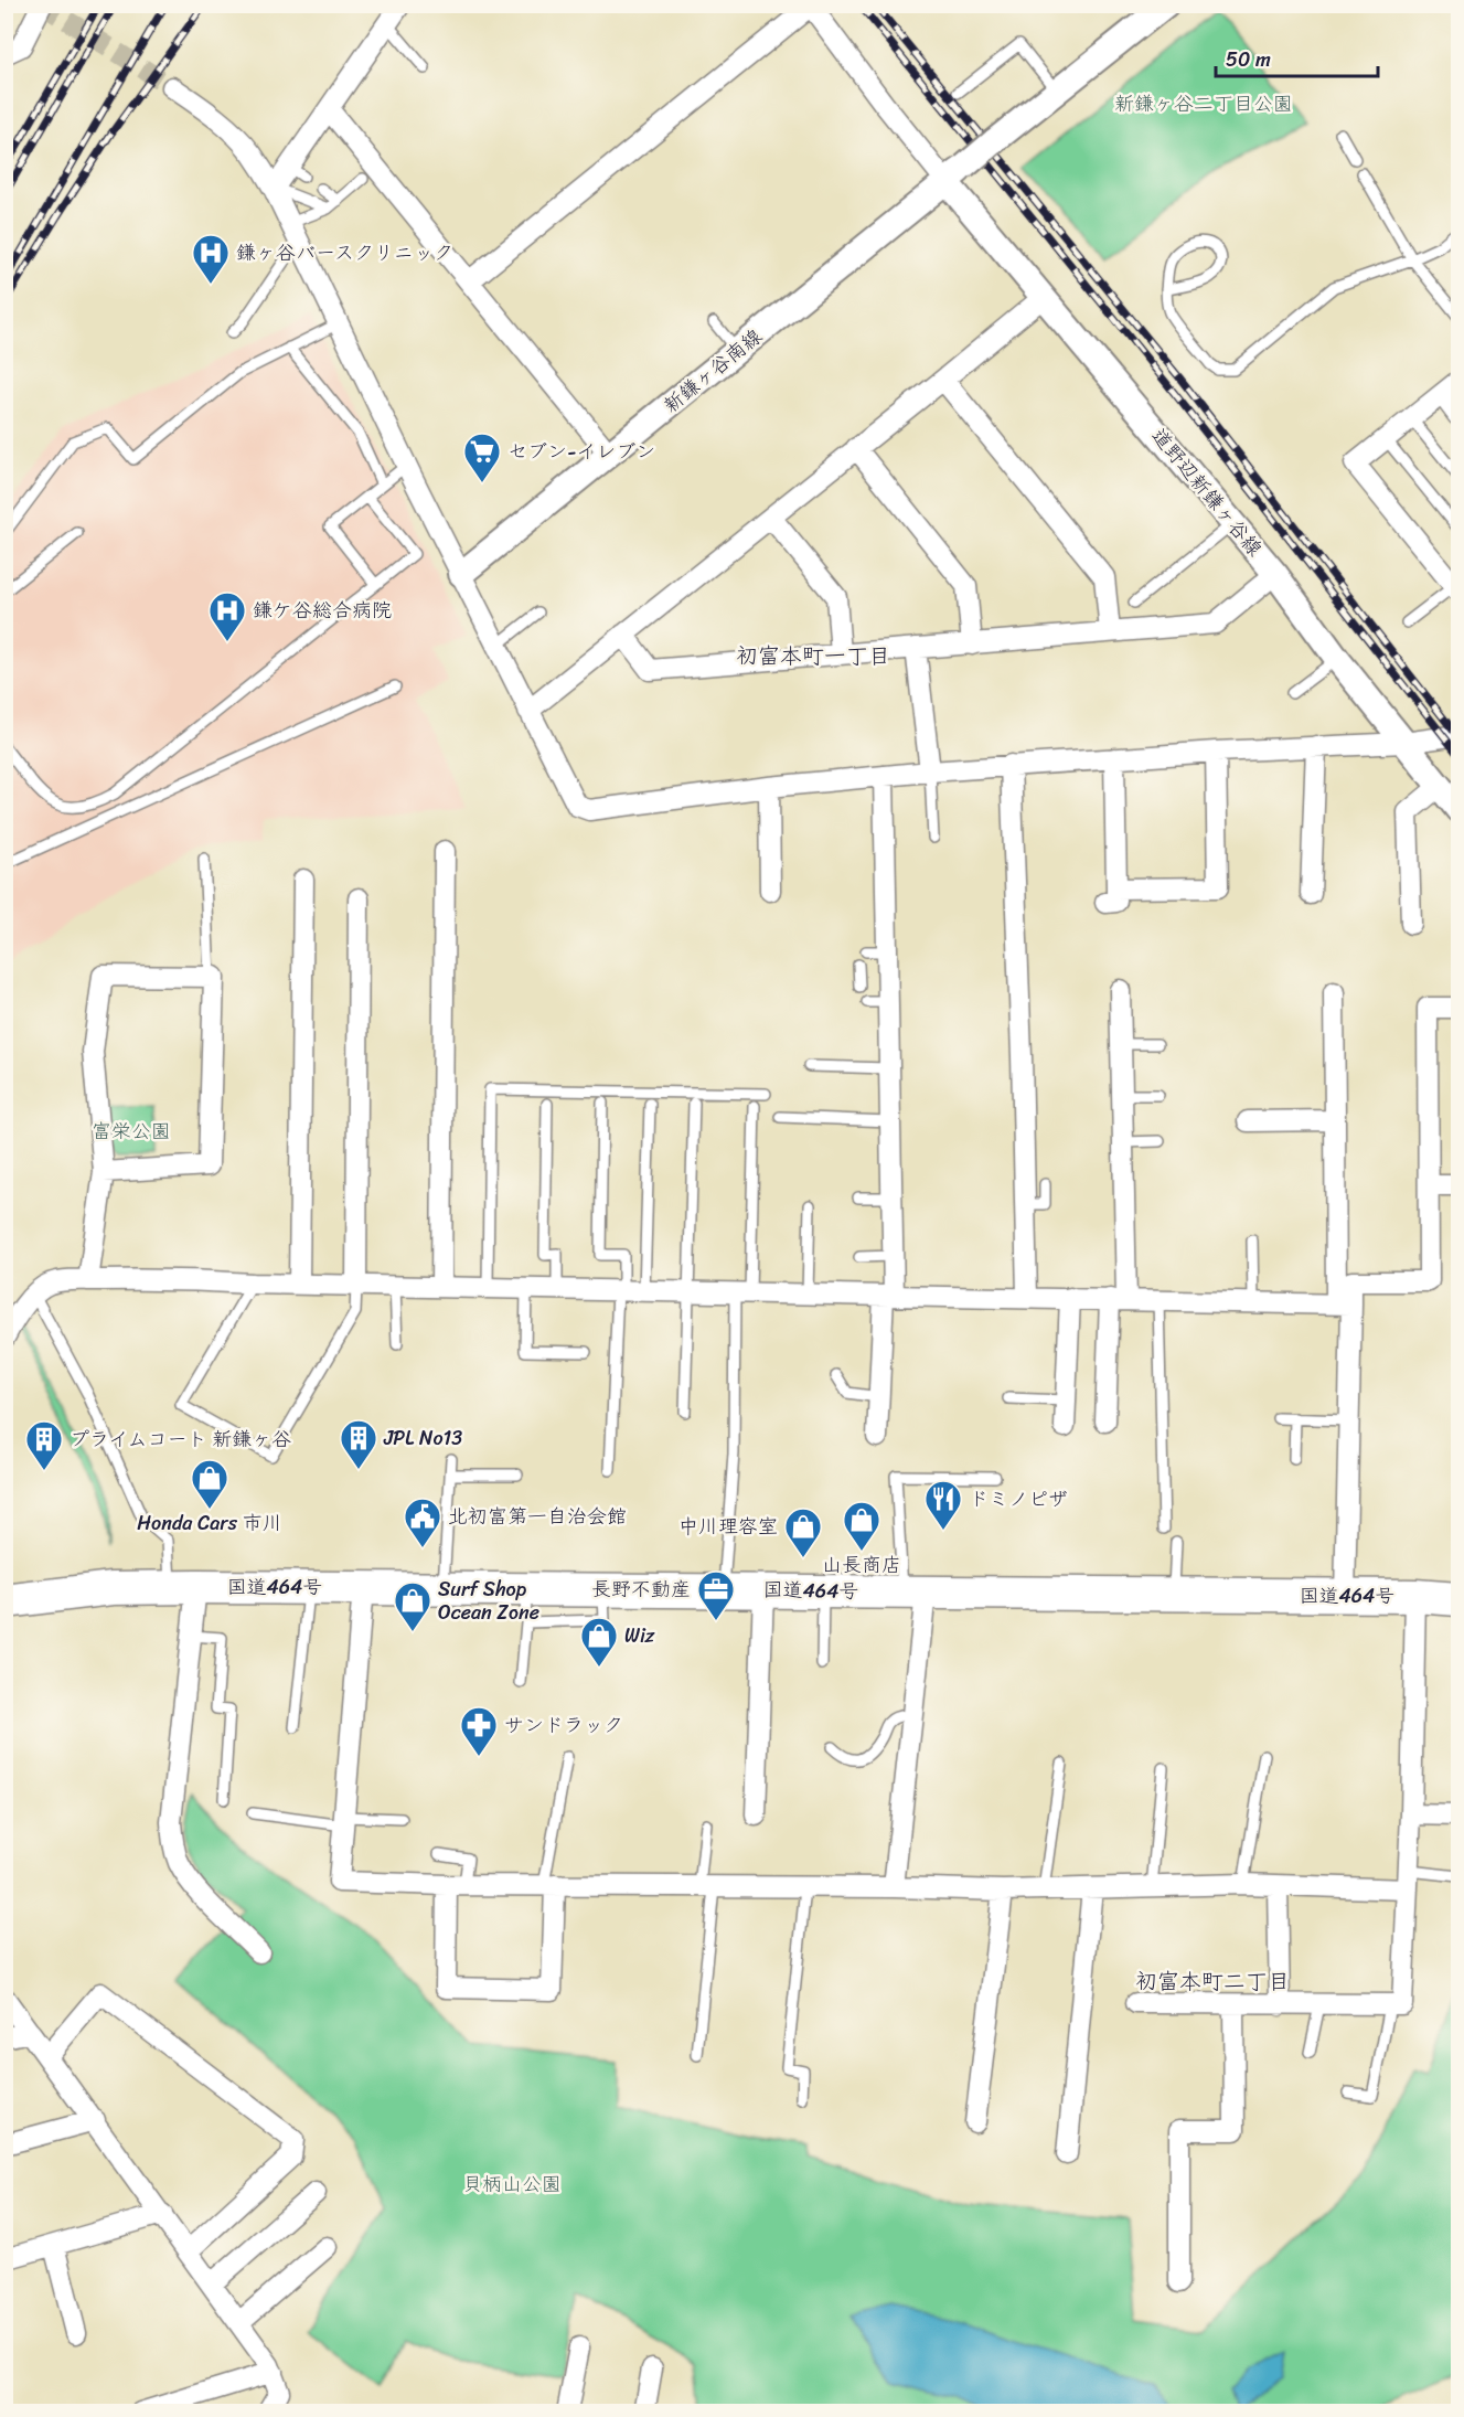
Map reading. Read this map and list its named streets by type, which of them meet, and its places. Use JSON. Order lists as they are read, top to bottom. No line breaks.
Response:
{"streets":{"highway":["国道464号"],"street":["新鎌ヶ谷南線","道野辺新鎌ヶ谷線"]},"crossings":[["新鎌ヶ谷南線","道野辺新鎌ヶ谷線"]],"districts":["初富本町一丁目","初富本町二丁目"],"parks":["新鎌ヶ谷二丁目公園","富栄公園","貝柄山公園"],"places":{"hospital":["鎌ヶ谷バースクリニック","鎌ケ谷総合病院"],"supermarket":["セブン-イレブン"],"building":["JPL No13","プライムコート 新鎌ヶ谷"],"shop":["Honda Cars 市川","山長商店","中川理容室","Surf Shop Ocean Zone","Wiz"],"restaurant":["ドミノピザ"],"public building":["北初富第一自治会館"],"office":["長野不動産"],"pharmacy":["サンドラック"]},"scale_bar":"50 m"}
